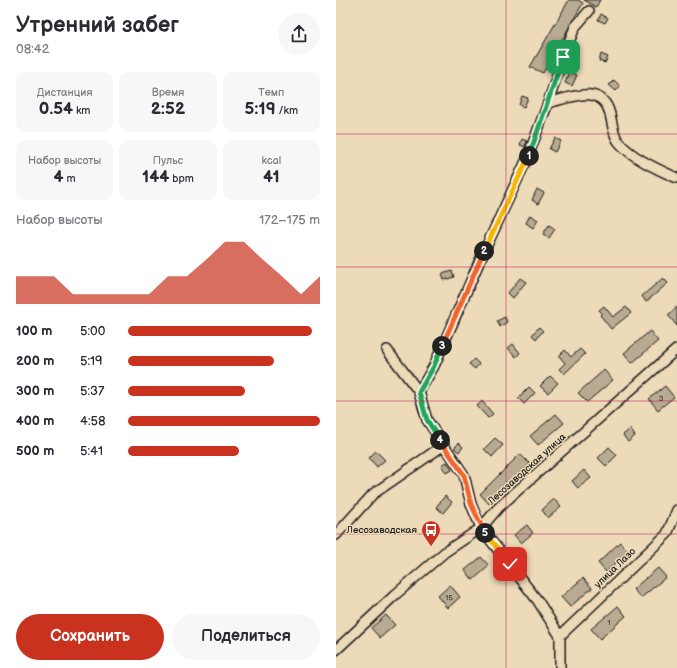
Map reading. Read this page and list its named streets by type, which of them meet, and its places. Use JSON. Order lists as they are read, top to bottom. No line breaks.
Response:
{"streets":{"street":["Лесозаводская улица","улица Лазо"]},"places":{"bus stop":["Лесозаводская"]},"house_numbers":["3","15","1"],"page":{"heading":["Утренний забег","08:42"],"stats":[["Дистанция","0.54 km"],["Время","2:52"],["Темп","5:19 /km"],["Набор высоты","4 m"],["Пульс","144 bpm"],["kcal","41"]],"pins":["1","2","3","4","5"],"chart":["Набор высоты","172–175 m"],"list":[{"name":"100 m","note":"5:00"},{"name":"200 m","note":"5:19"},{"name":"300 m","note":"5:37"},{"name":"400 m","note":"4:58"},{"name":"500 m","note":"5:41"}],"buttons":["Сохранить","Поделиться"]}}
